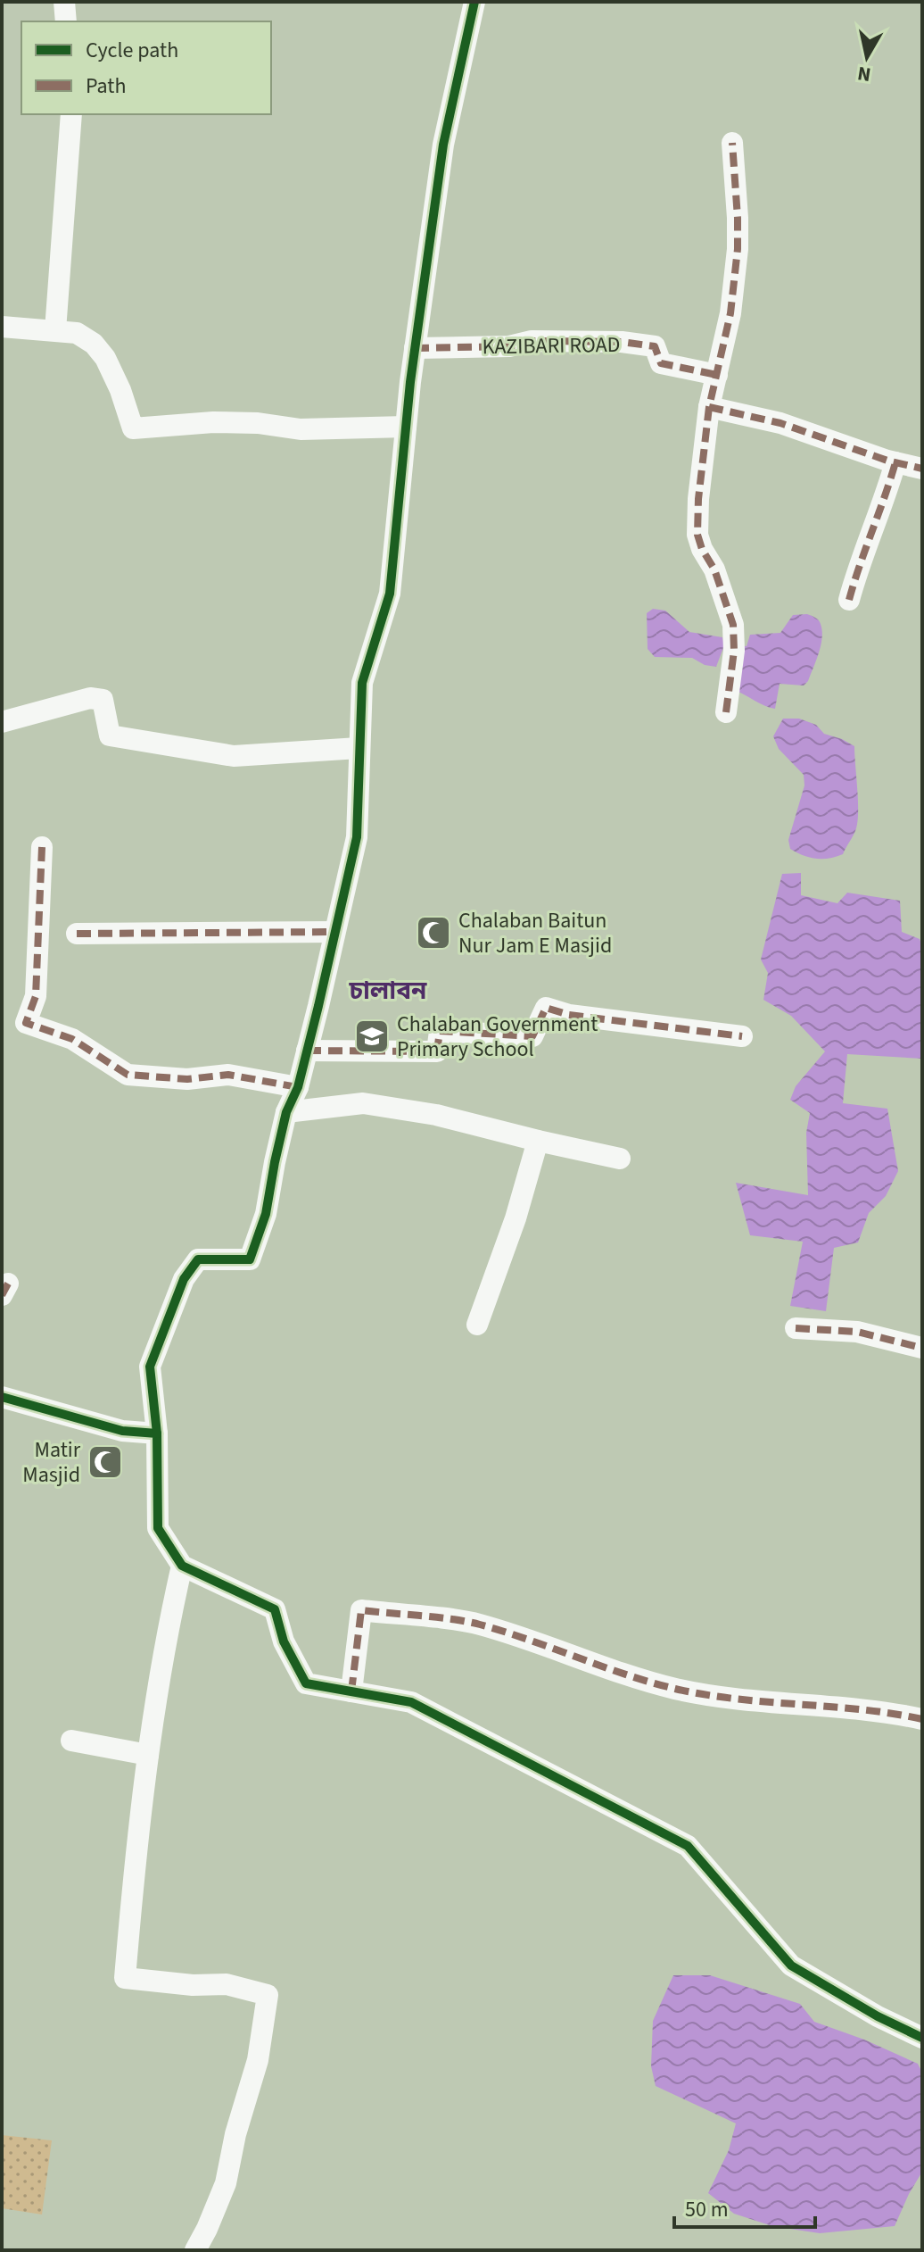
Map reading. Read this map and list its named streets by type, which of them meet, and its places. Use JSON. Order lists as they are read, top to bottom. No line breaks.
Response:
{"streets":{"street":["KAZIBARI ROAD"]},"districts":["চালাবন"],"places":{"mosque":["Chalaban Baitun Nur Jam E Masjid","Matir Masjid"],"school or university":["Chalaban Government Primary School"]},"legend":["Cycle path","Path"],"scale_bar":"50 m","north":"bottom"}
